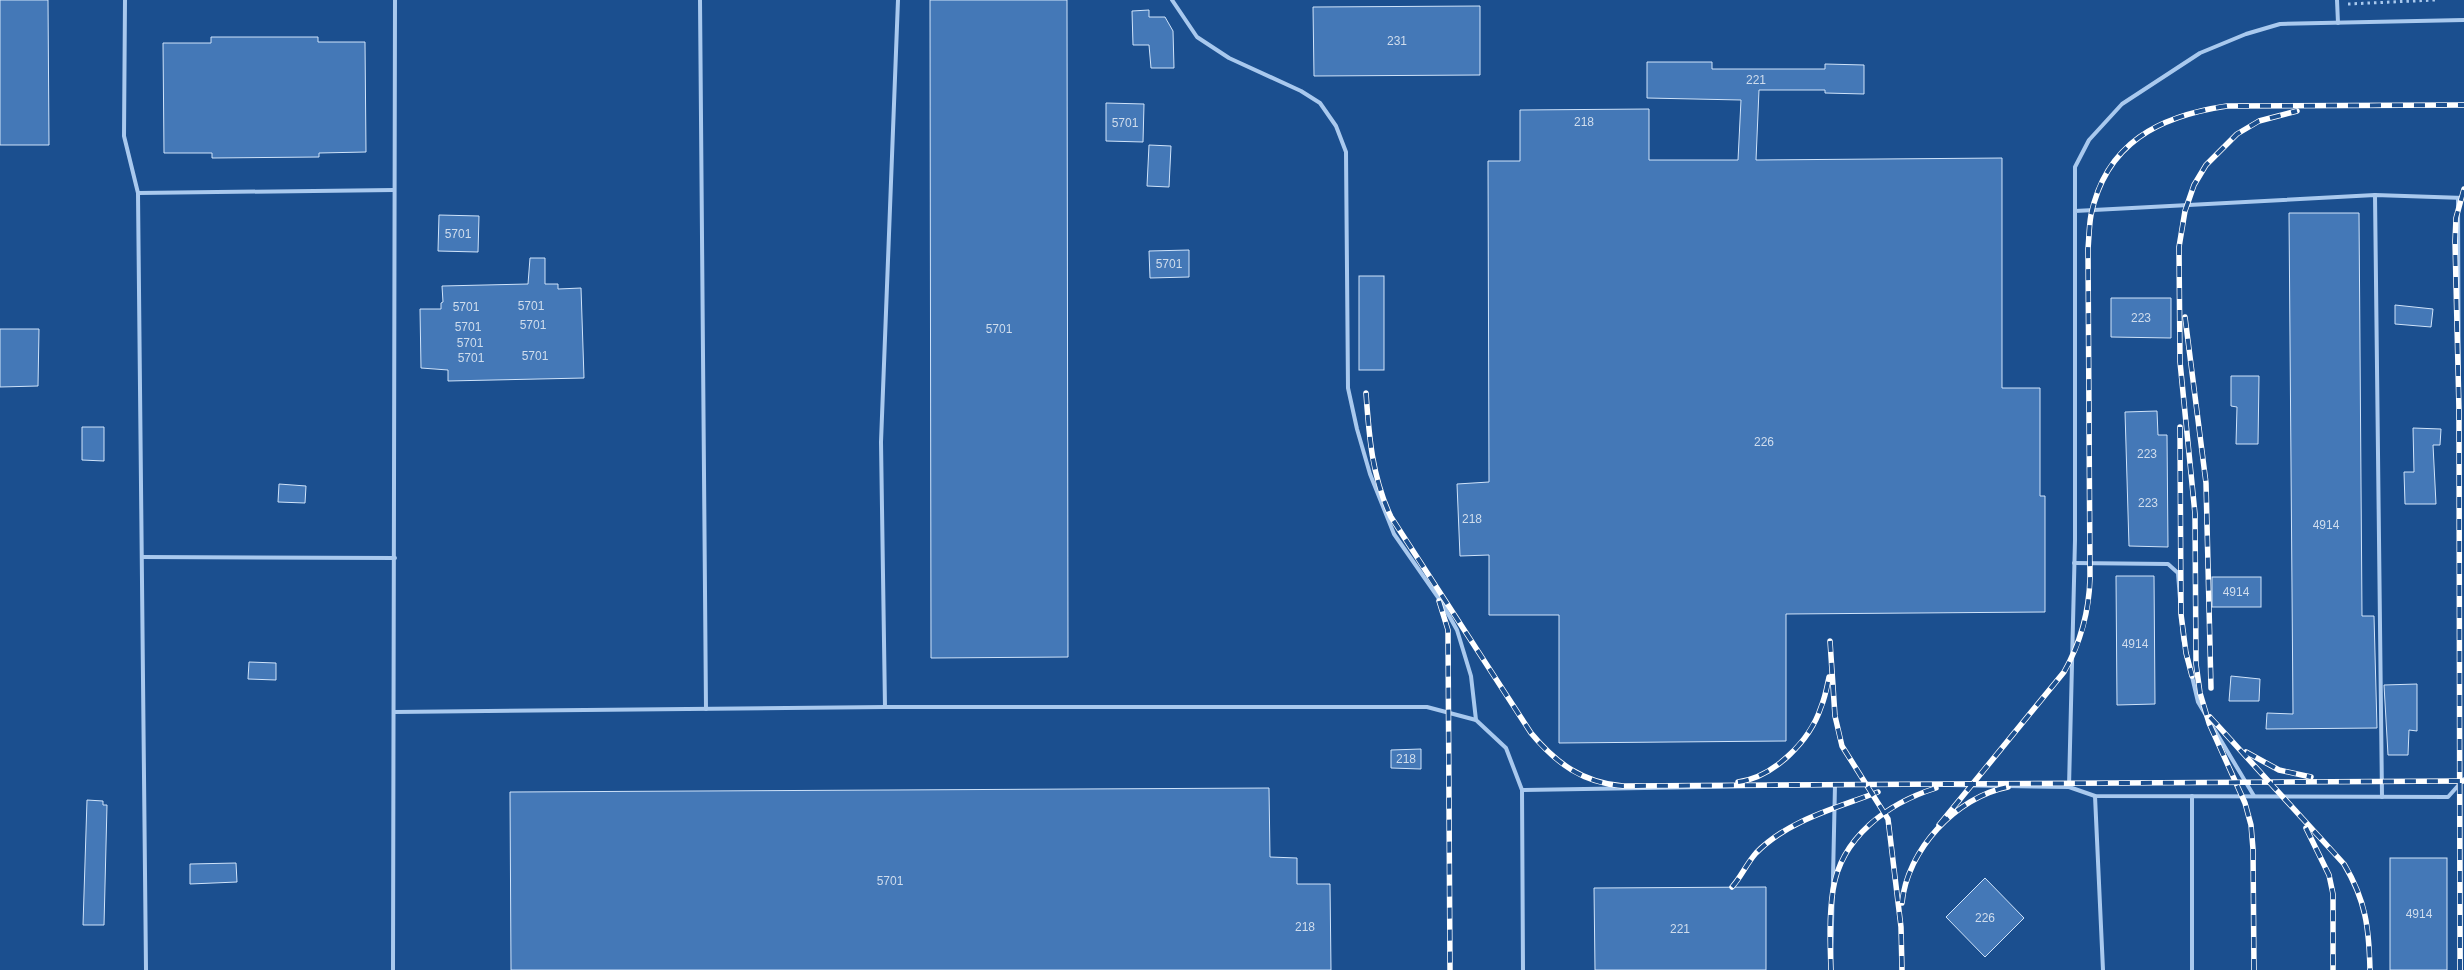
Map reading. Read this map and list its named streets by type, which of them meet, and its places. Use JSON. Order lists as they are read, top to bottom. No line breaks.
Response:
{"house_numbers":["231","221","218","5701","5701","5701","5701","5701","223","5701","5701","5701","5701","5701","5701","226","223","223","218","4914","4914","4914","218","5701","4914","226","218","221"]}
